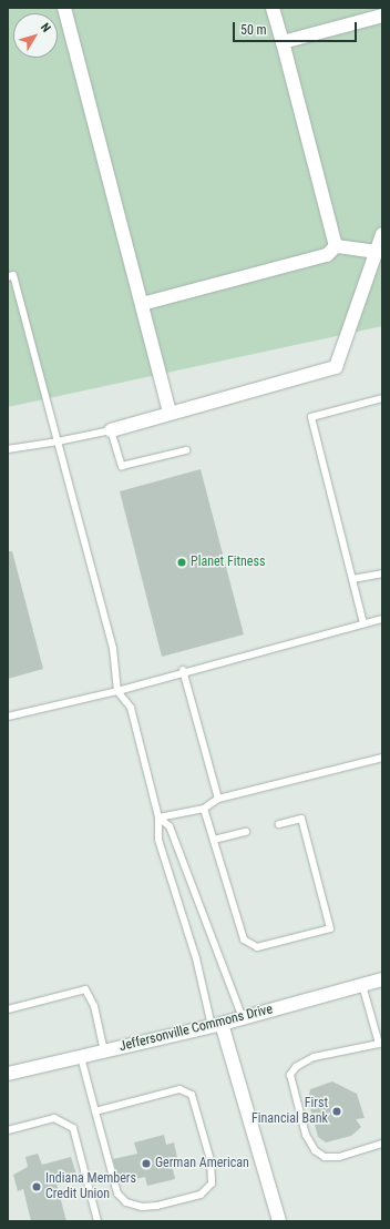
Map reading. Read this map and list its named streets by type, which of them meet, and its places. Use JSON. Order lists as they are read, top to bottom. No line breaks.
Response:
{"streets":{"street":["Jeffersonville Commons Drive"]},"places":["Planet Fitness","First Financial Bank","German American","Indiana Members Credit Union"],"scale_bar":"50 m","north":"top right"}
